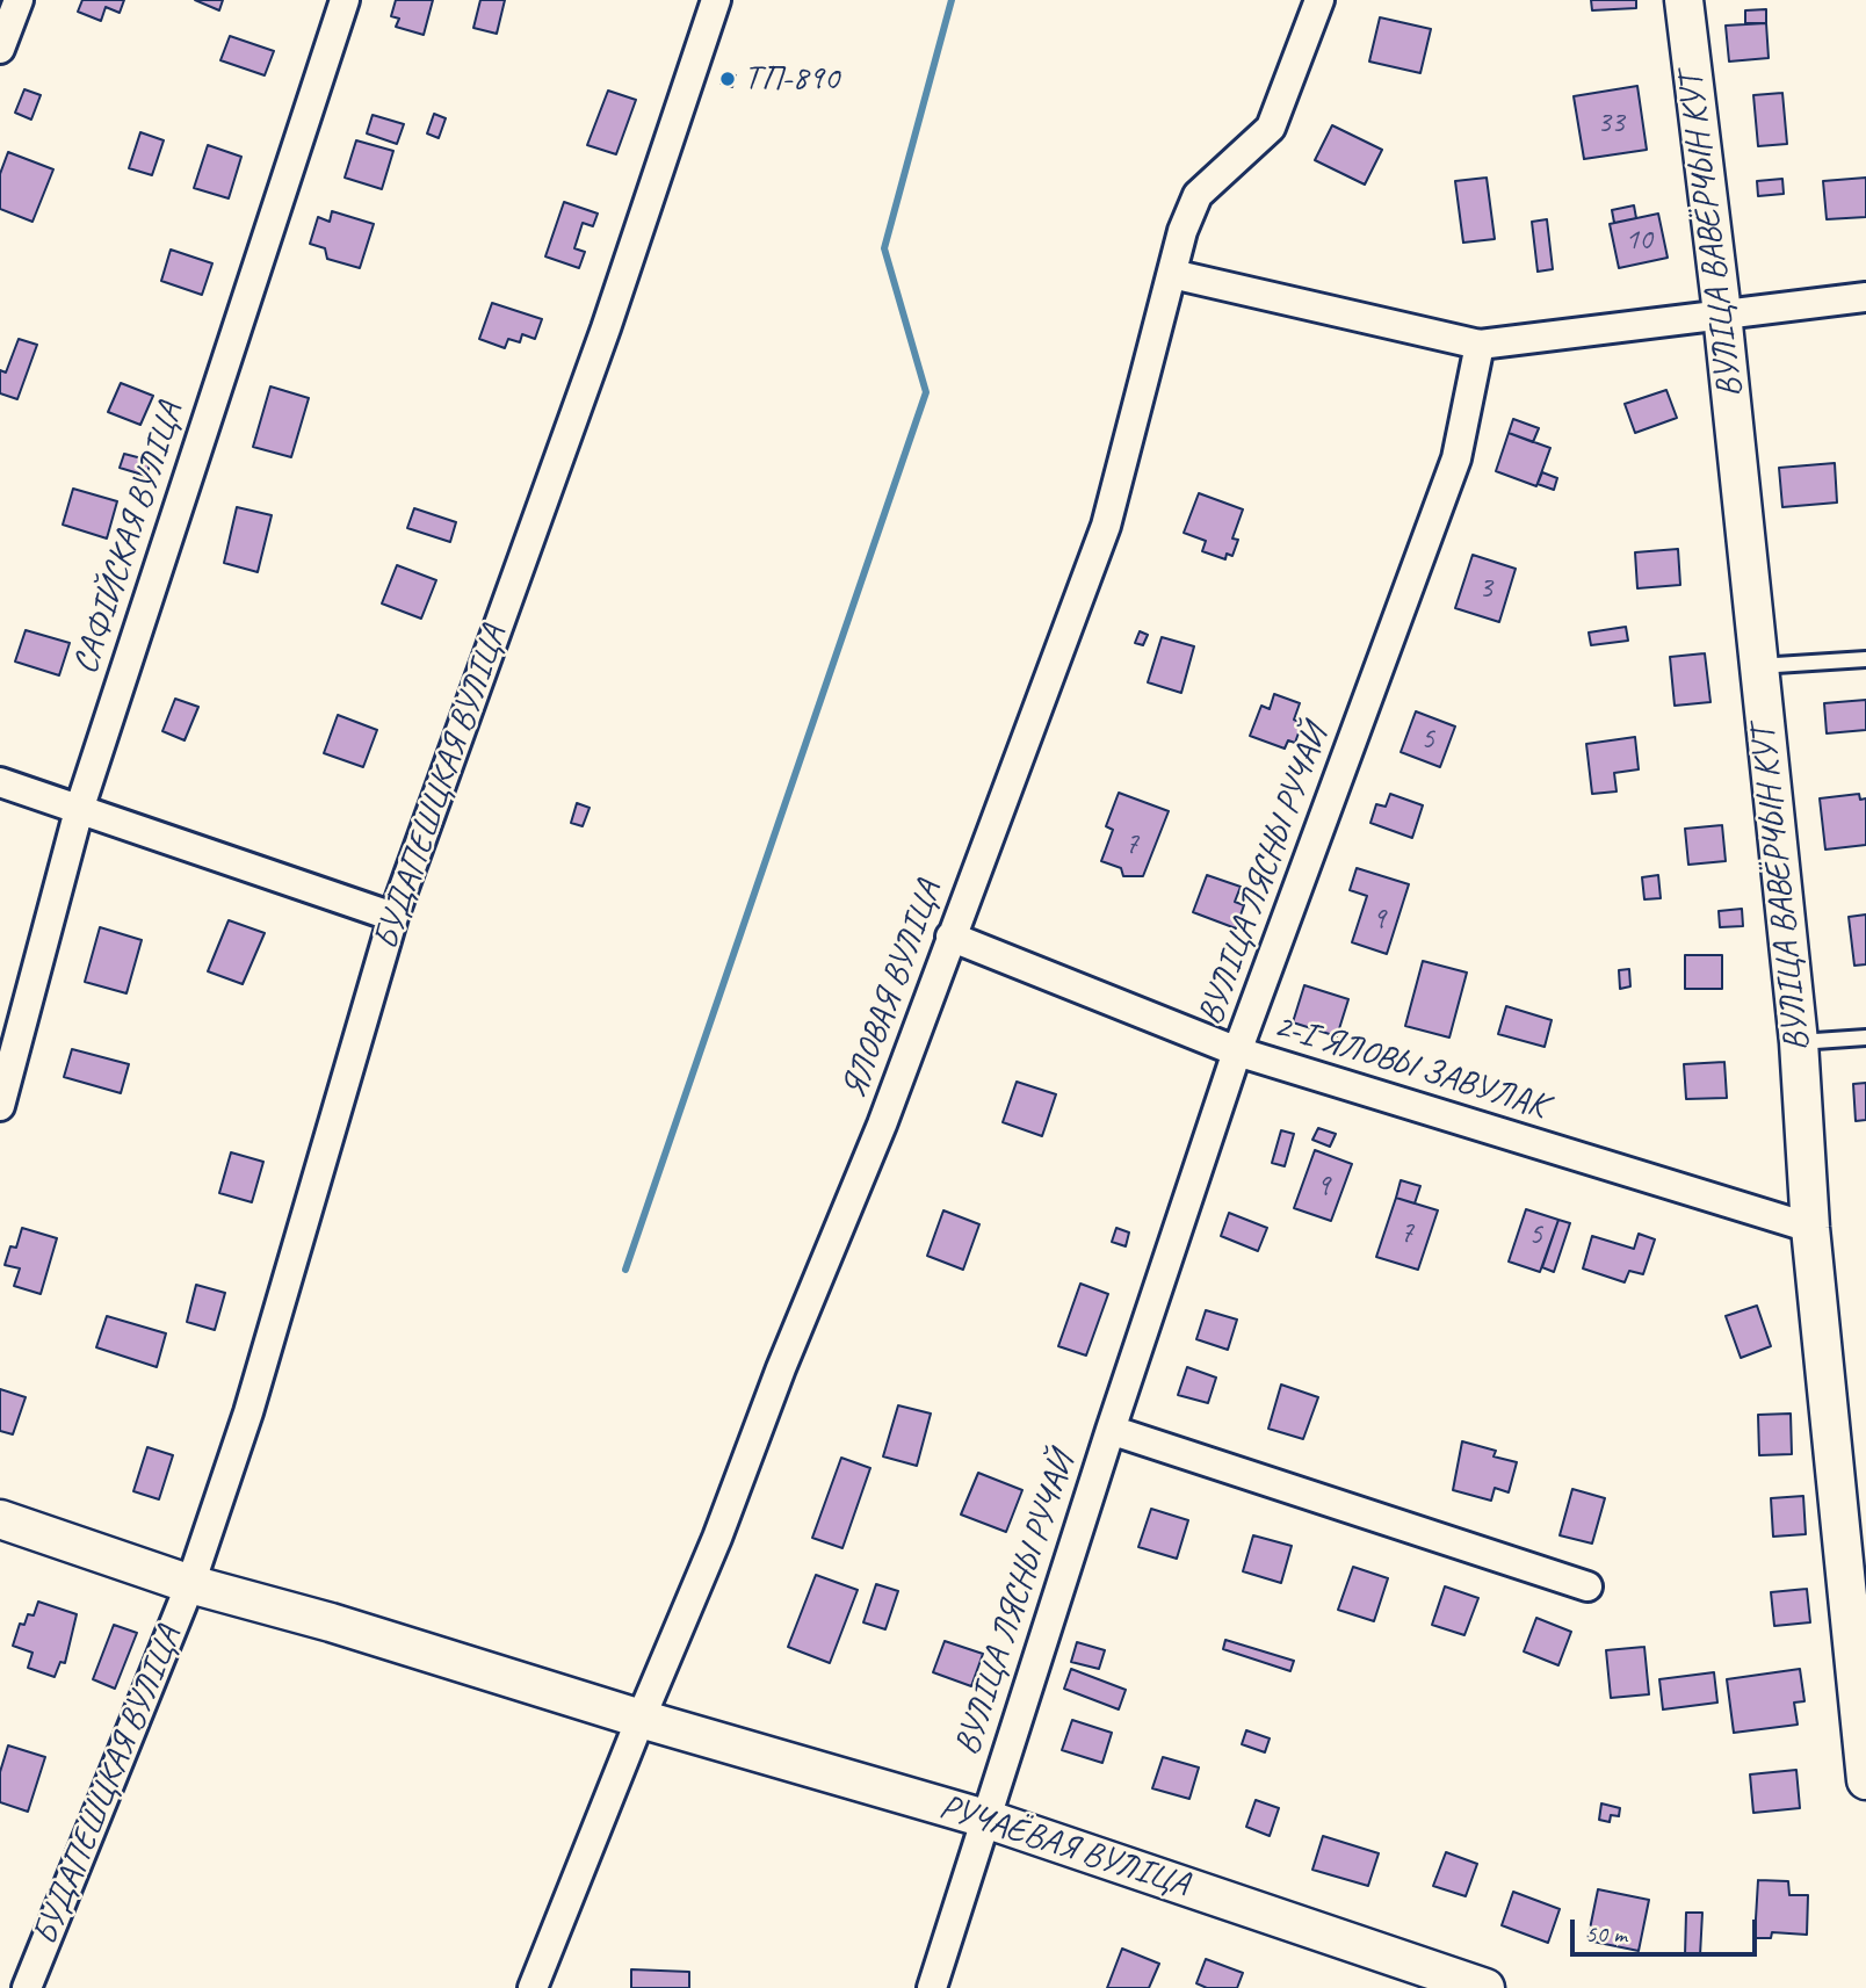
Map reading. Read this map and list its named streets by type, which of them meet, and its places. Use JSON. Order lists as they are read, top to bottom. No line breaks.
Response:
{"streets":{"street":["ВУЛІЦА ВАВЁРЧЫН КУТ","САФІЙСКАЯ ВУЛІЦА","БУДАПЕШЦКАЯ ВУЛІЦА","ВУЛІЦА ЛЯСНЫ РУЧАЙ","ЯЛОВАЯ ВУЛІЦА","2-І ЯЛОВЫ ЗАВУЛАК","РУЧАЁВАЯ ВУЛІЦА"]},"crossings":[["ВУЛІЦА ВАВЁРЧЫН КУТ","2-І ЯЛОВЫ ЗАВУЛАК"],["БУДАПЕШЦКАЯ ВУЛІЦА","РУЧАЁВАЯ ВУЛІЦА"],["ВУЛІЦА ЛЯСНЫ РУЧАЙ","2-І ЯЛОВЫ ЗАВУЛАК"],["ВУЛІЦА ЛЯСНЫ РУЧАЙ","РУЧАЁВАЯ ВУЛІЦА"],["ЯЛОВАЯ ВУЛІЦА","2-І ЯЛОВЫ ЗАВУЛАК"],["ЯЛОВАЯ ВУЛІЦА","РУЧАЁВАЯ ВУЛІЦА"]],"places":["ТП-890"],"house_numbers":["33","10","3","5","7","9","9","7","5"],"scale_bar":"50 m"}
